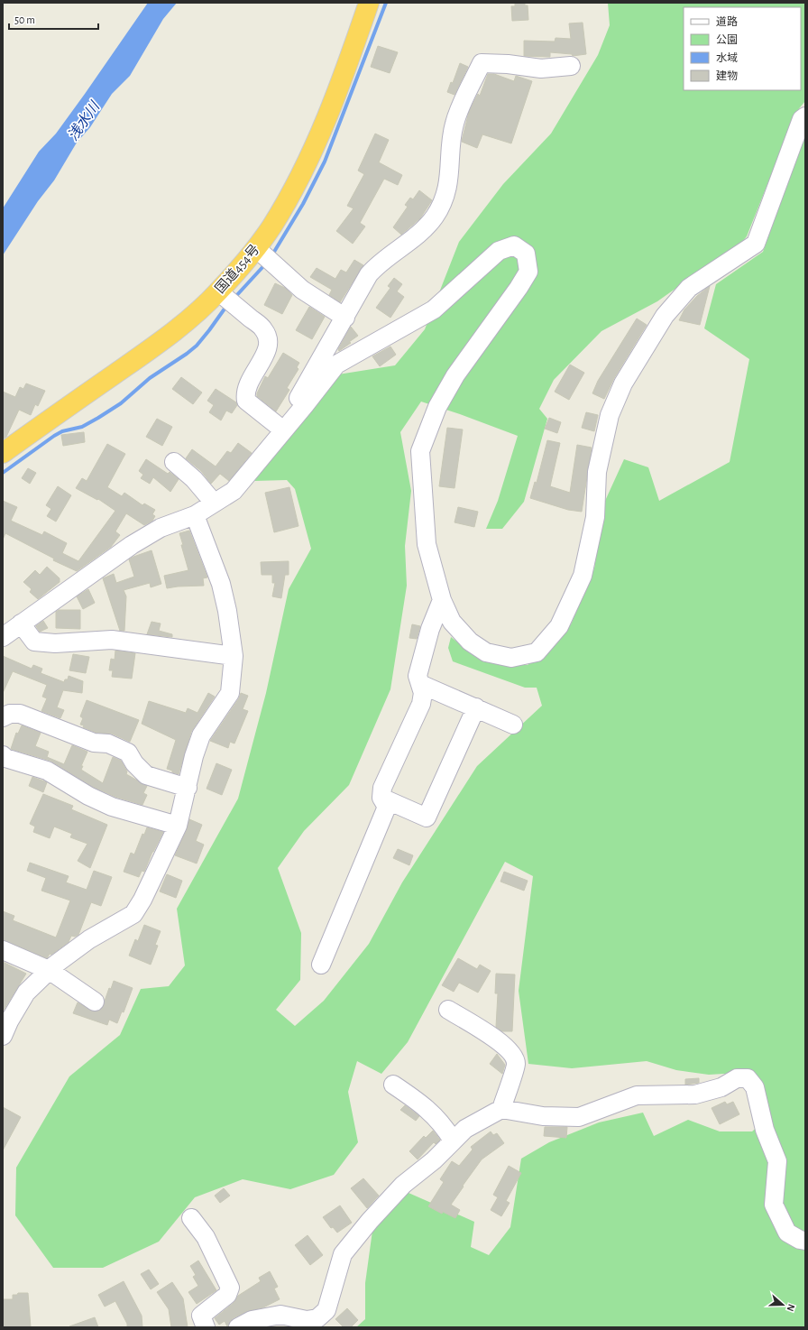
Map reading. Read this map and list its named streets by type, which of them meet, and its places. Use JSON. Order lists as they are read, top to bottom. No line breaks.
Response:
{"streets":{"highway":["国道454号"]},"water":["浅水川"],"legend":["道路","公園","水域","建物"],"scale_bar":"50 m","north":"right"}
